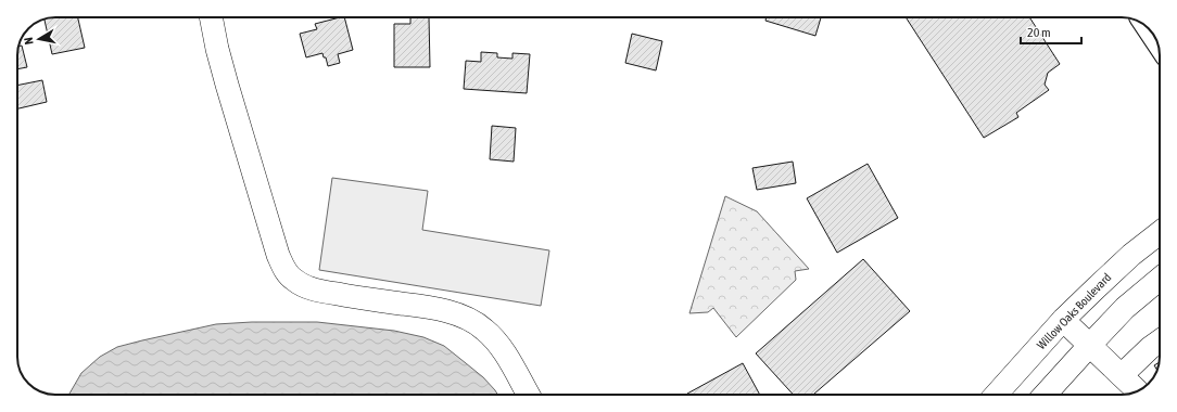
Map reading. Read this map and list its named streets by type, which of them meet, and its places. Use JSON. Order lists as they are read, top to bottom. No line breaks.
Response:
{"streets":{"street":["Willow Oaks Boulevard"]},"scale_bar":"20 m","north":"left"}
